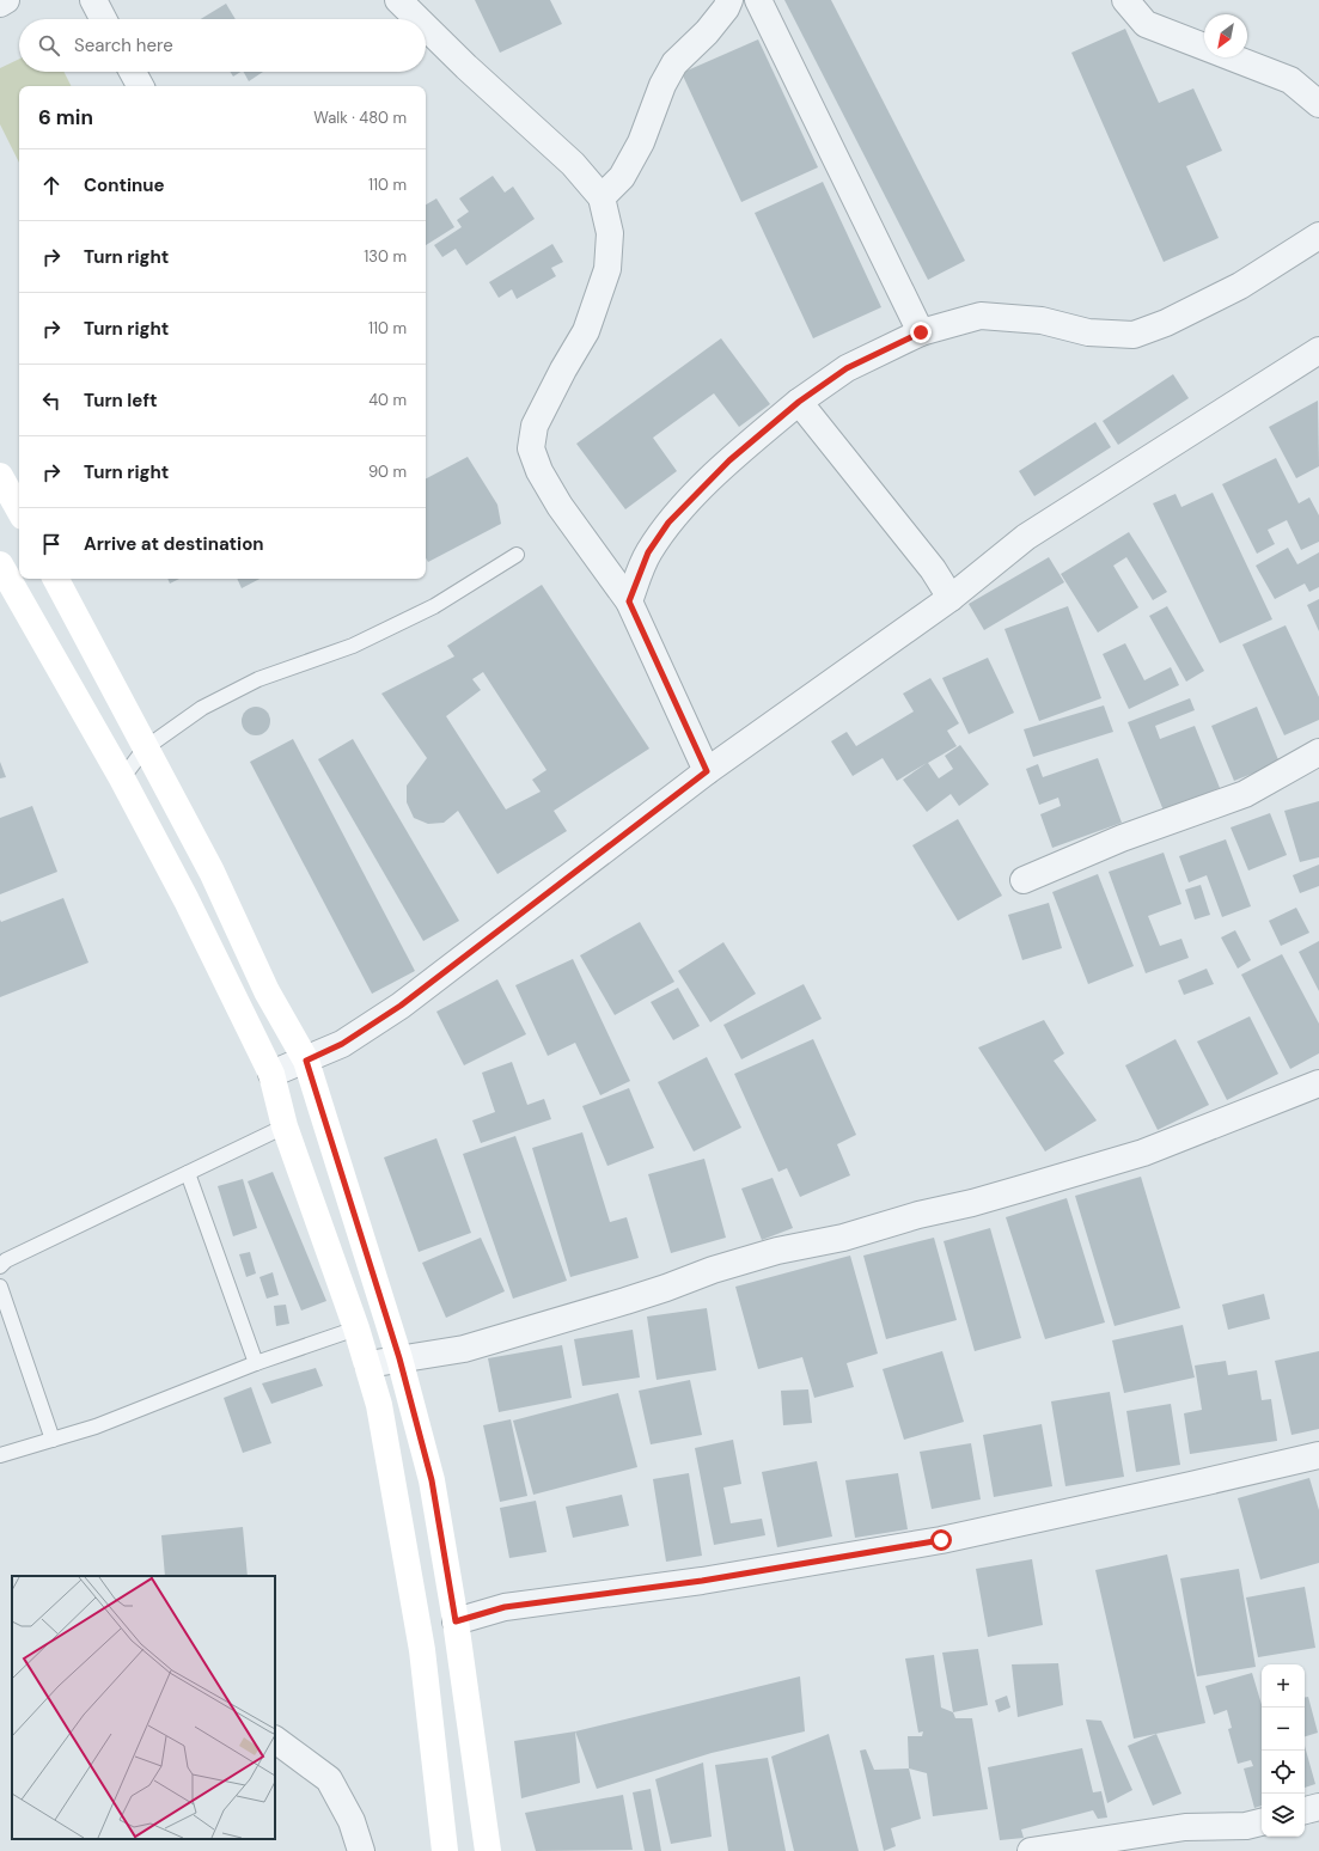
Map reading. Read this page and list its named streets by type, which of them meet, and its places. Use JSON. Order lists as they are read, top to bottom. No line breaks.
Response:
{"north":"bottom left","page":{"search":"Search here","heading":["6 min","Walk · 480 m"],"list":[["Continue","110 m"],["Turn right","130 m"],["Turn right","110 m"],["Turn left","40 m"],["Turn right","90 m"],"Arrive at destination"],"map_buttons":["+","−"]}}
